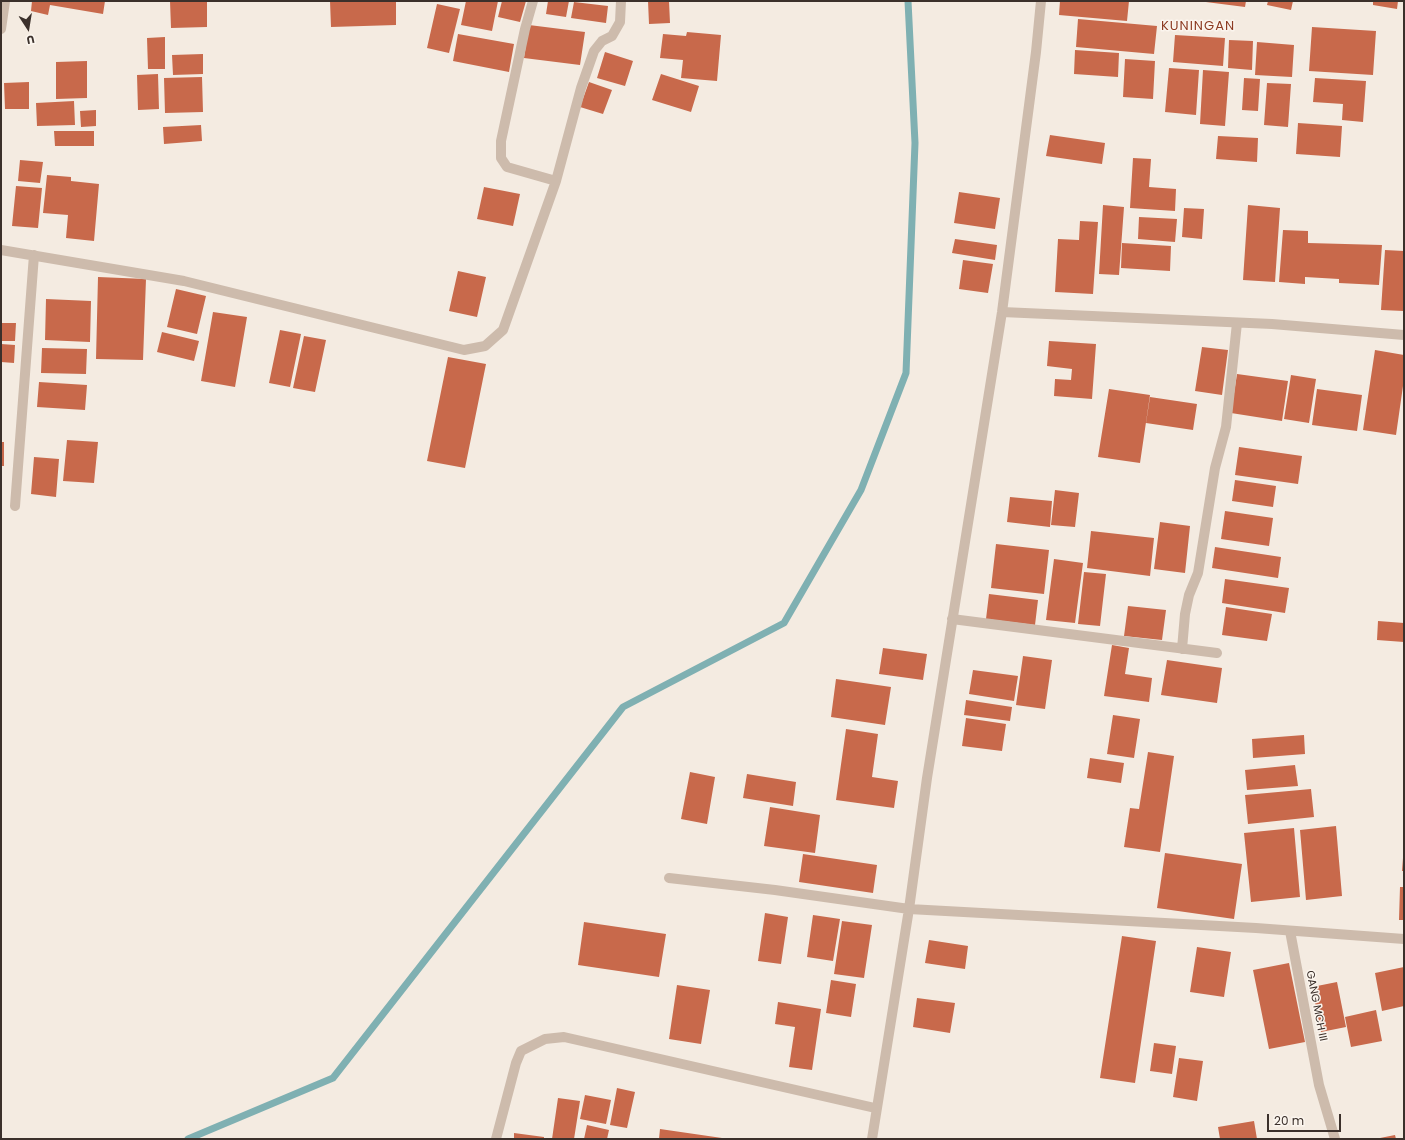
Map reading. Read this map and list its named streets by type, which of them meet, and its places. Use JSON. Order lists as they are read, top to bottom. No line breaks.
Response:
{"streets":{"street":["GANG MCH III"]},"districts":["KUNINGAN"],"scale_bar":"20 m","north":"bottom"}
